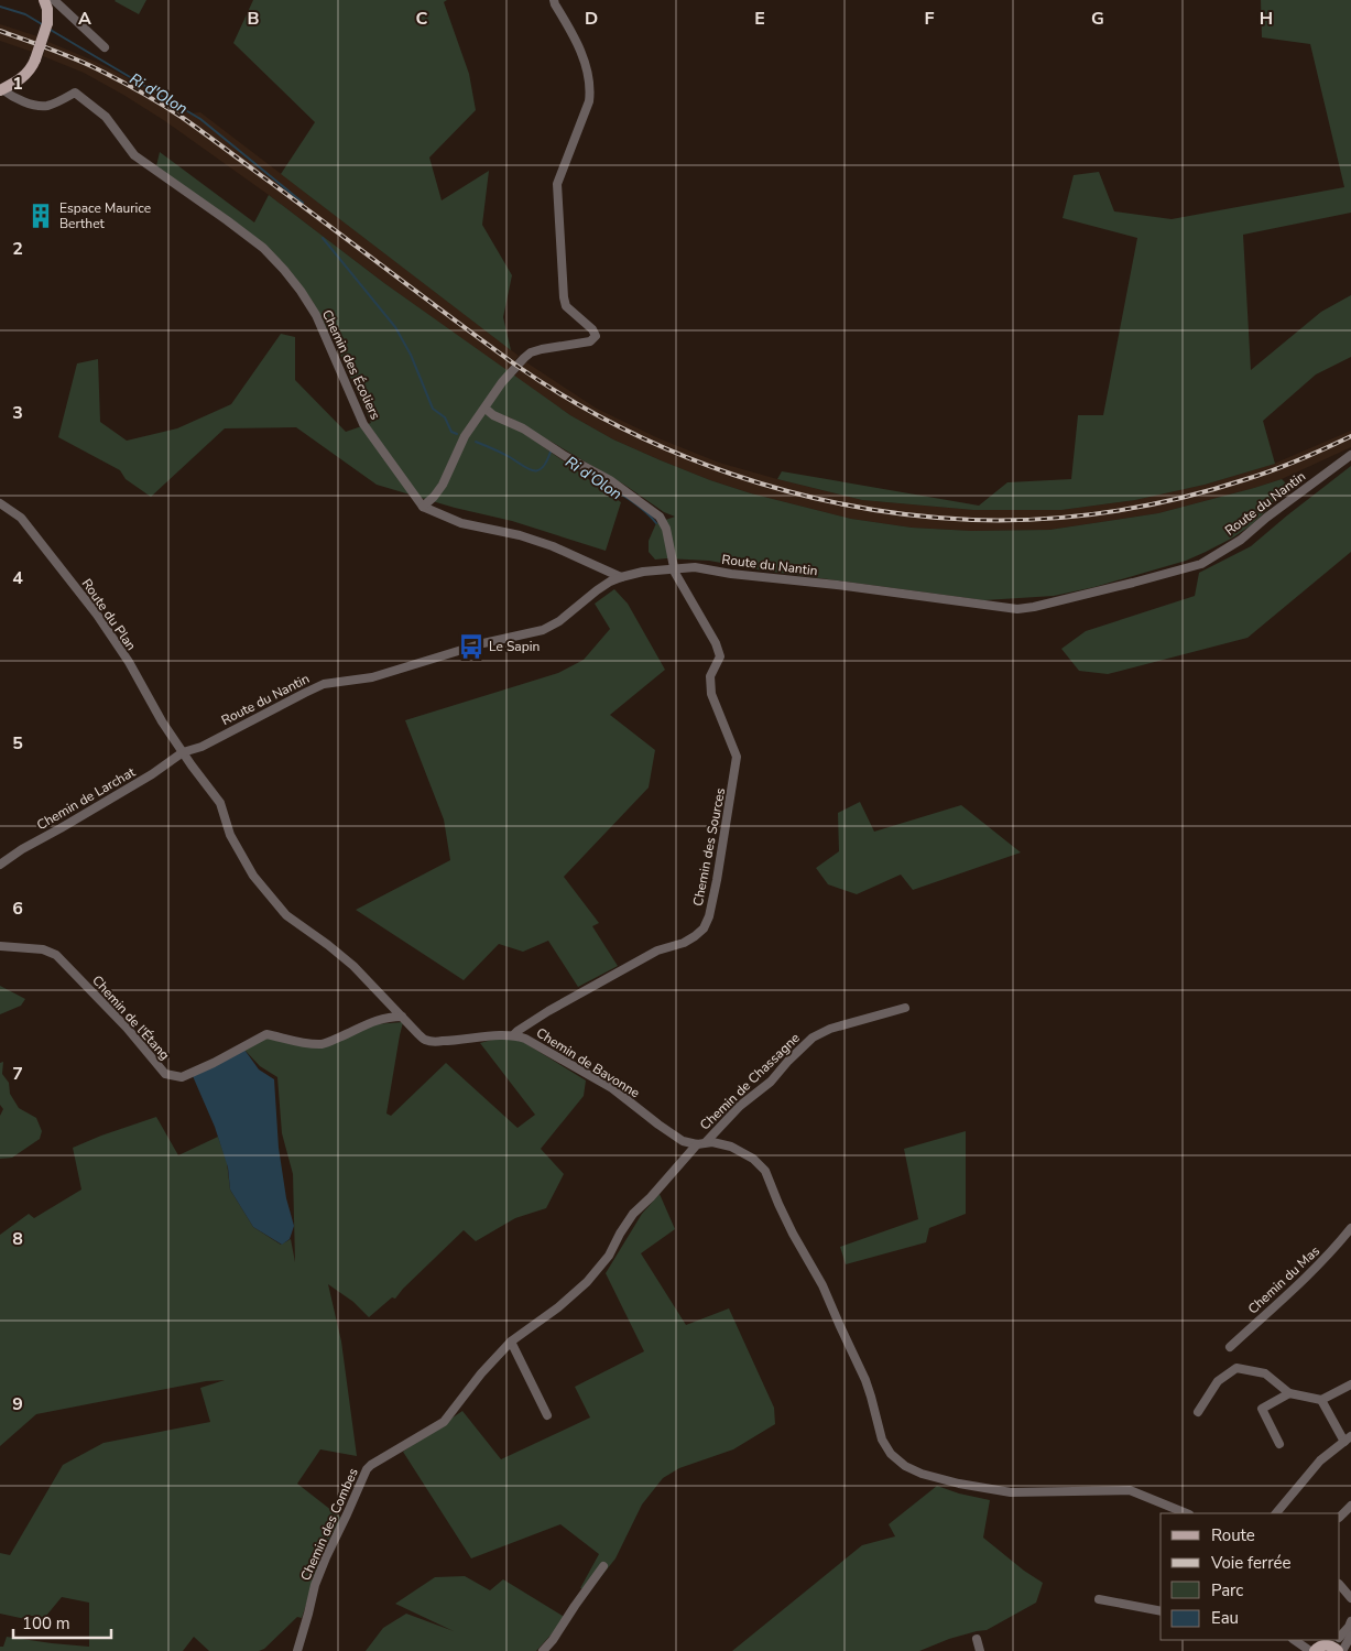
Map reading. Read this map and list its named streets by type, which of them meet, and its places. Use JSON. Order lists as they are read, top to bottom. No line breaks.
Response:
{"streets":{"street":["Chemin des Écoliers","Route du Nantin","Route du Plan","Chemin de Larchat","Chemin des Sources","Chemin de l'Étang","Chemin de Bavonne","Chemin de Chassagne","Chemin du Mas","Chemin des Combes"]},"crossings":[["Route du Nantin","Route du Plan"],["Route du Nantin","Chemin de Larchat"],["Route du Nantin","Chemin des Sources"],["Route du Nantin","Chemin de Bavonne"],["Route du Plan","Chemin de Larchat"],["Route du Plan","Chemin de Bavonne"],["Chemin de Larchat","Chemin de Bavonne"],["Chemin des Sources","Chemin de Bavonne"],["Chemin de l'Étang","Chemin de Bavonne"],["Chemin de Bavonne","Chemin de Chassagne"],["Chemin de Bavonne","Chemin des Combes"],["Chemin de Chassagne","Chemin des Combes"]],"water":["Ri d'Olon"],"places":{"building":["Espace Maurice Berthet"],"bus stop":["Le Sapin"]},"legend":["Route","Voie ferrée","Parc","Eau"],"scale_bar":"100 m","grid":{"columns":["A","B","C","D","E","F","G","H"],"rows":["1","2","3","4","5","6","7","8","9"]}}
